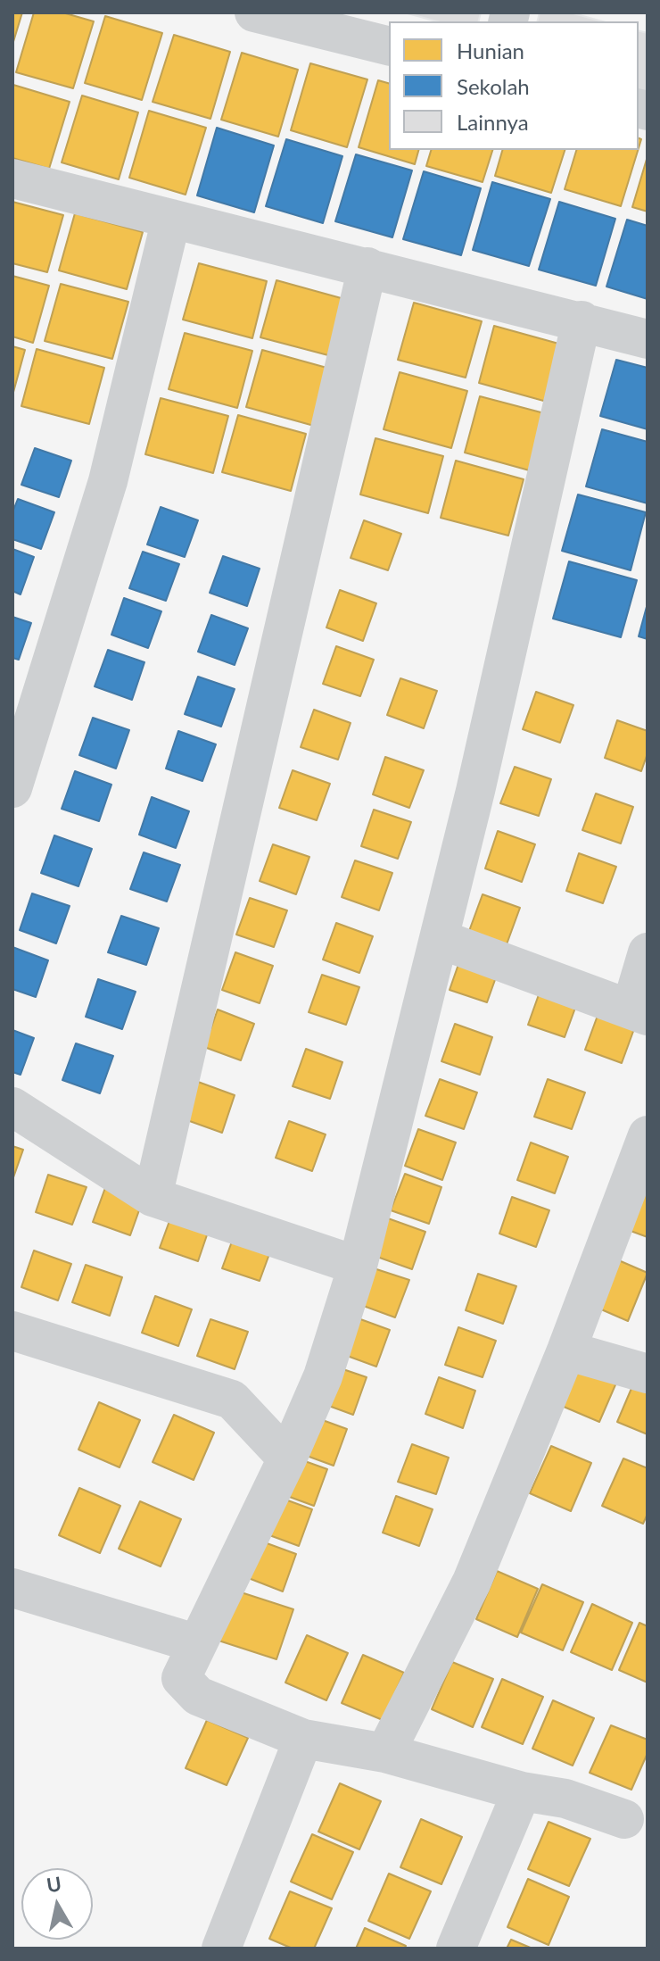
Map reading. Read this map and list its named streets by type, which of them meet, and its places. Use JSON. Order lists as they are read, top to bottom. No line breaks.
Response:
{"legend":["Hunian","Sekolah","Lainnya"],"north":"top"}
